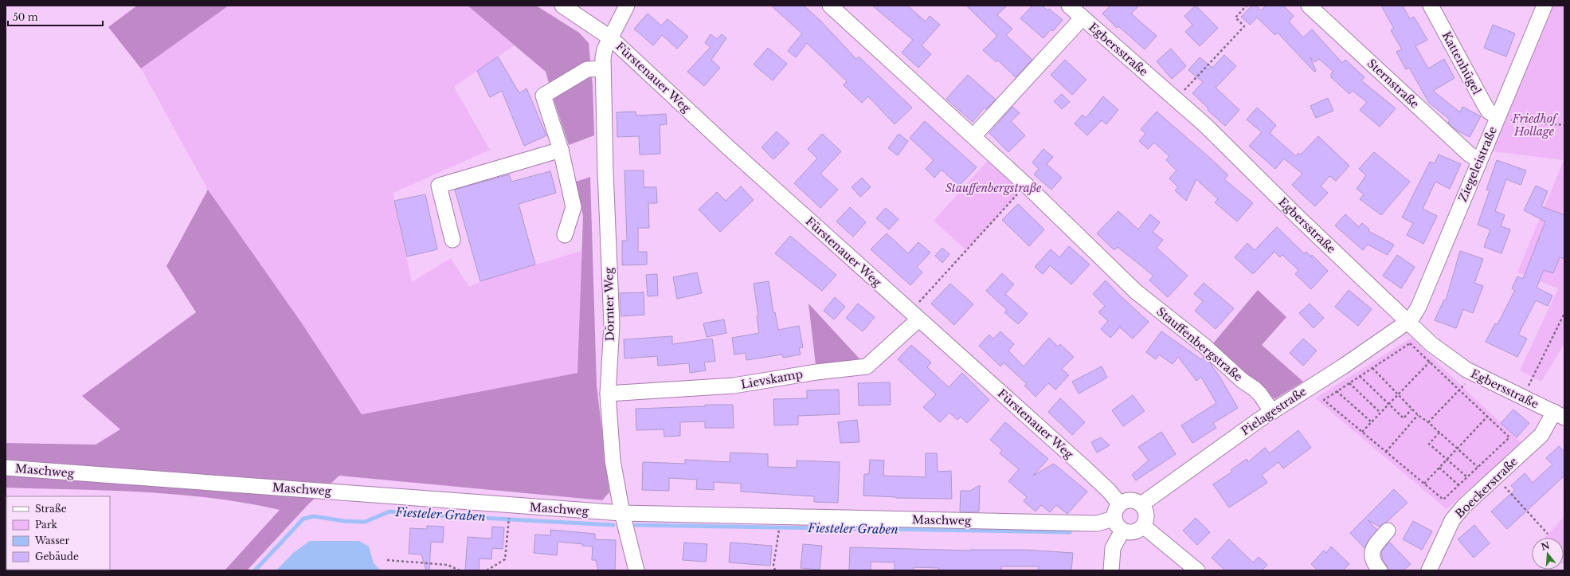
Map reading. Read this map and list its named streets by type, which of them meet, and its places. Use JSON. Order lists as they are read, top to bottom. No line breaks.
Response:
{"streets":{"street":["Egbersstraße","Kattenhügel","Fürstenauer Weg","Sternstraße","Ziegeleistraße","Dörnter Weg","Stauffenbergstraße","Lievskamp","Pielagestraße","Maschweg","Boeckerstraße"]},"crossings":[["Egbersstraße","Ziegeleistraße"],["Egbersstraße","Pielagestraße"],["Egbersstraße","Boeckerstraße"],["Kattenhügel","Ziegeleistraße"],["Fürstenauer Weg","Dörnter Weg"],["Fürstenauer Weg","Lievskamp"],["Fürstenauer Weg","Pielagestraße"],["Fürstenauer Weg","Maschweg"],["Sternstraße","Ziegeleistraße"],["Ziegeleistraße","Pielagestraße"],["Dörnter Weg","Lievskamp"],["Dörnter Weg","Maschweg"],["Stauffenbergstraße","Pielagestraße"],["Pielagestraße","Maschweg"]],"water":["Fiesteler Graben"],"parks":["Friedhof Hollage","Stauffenbergstraße"],"legend":["Straße","Park","Wasser","Gebäude"],"scale_bar":"50 m","north":"top"}
